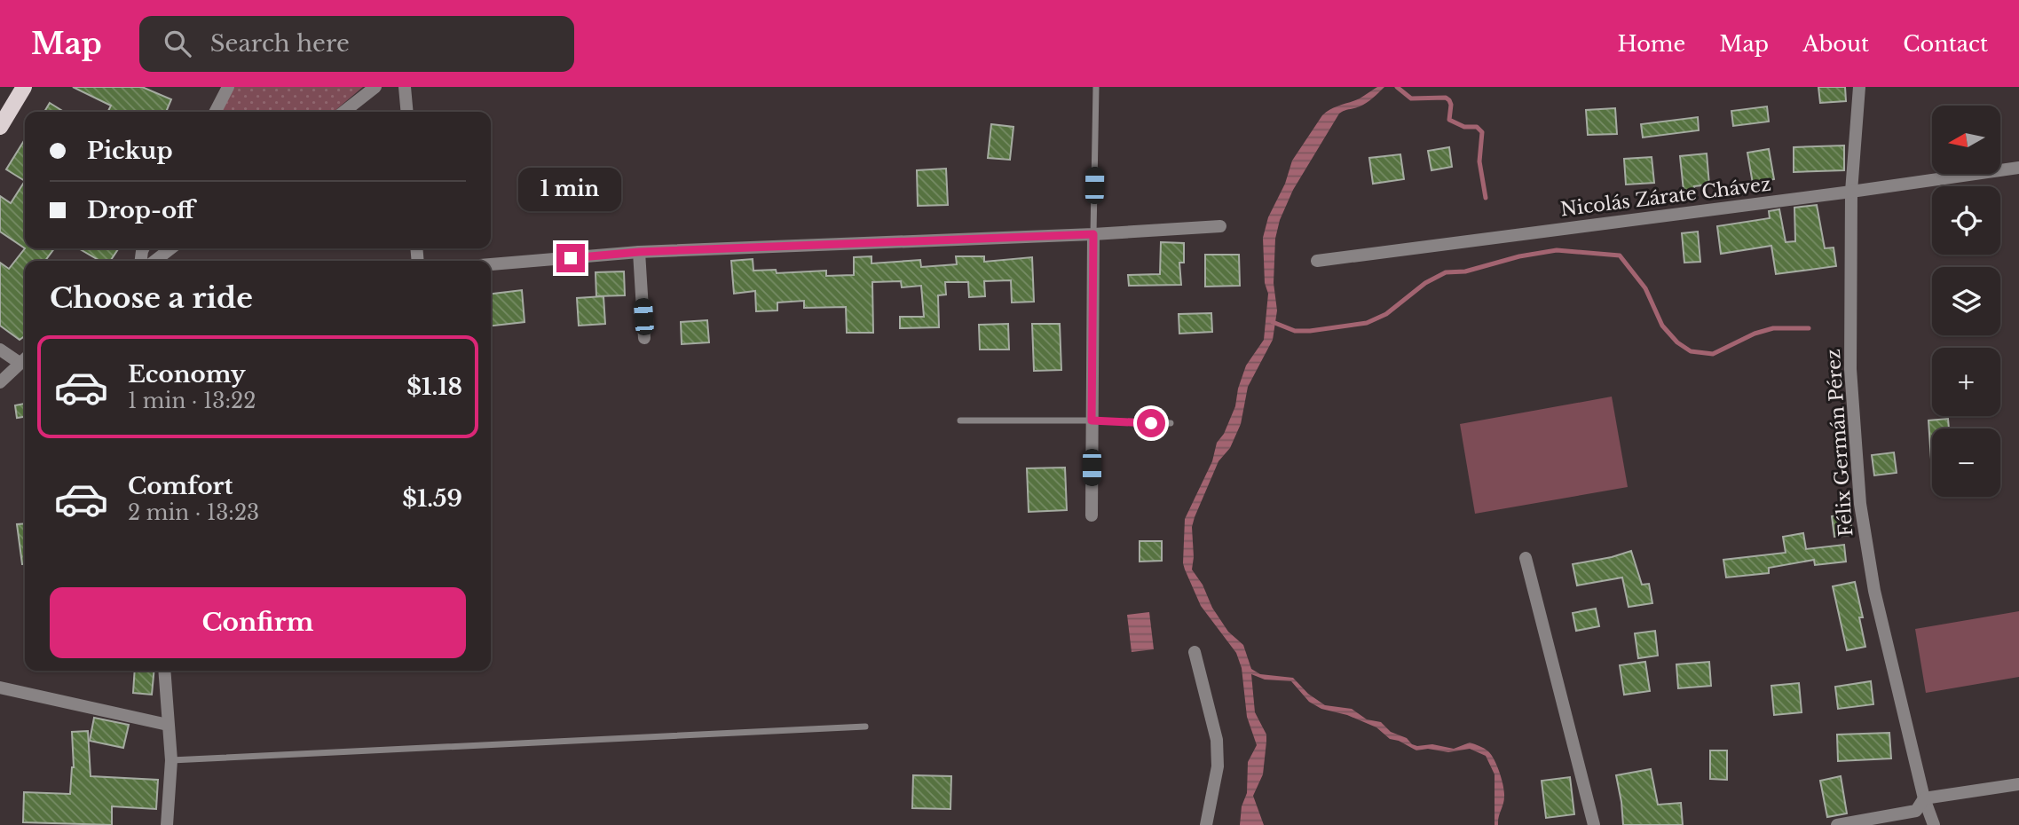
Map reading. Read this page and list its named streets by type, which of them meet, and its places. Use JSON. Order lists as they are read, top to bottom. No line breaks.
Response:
{"streets":{"street":["Nicolás Zárate Chávez","Félix Germán Pérez"]},"crossings":[["Nicolás Zárate Chávez","Félix Germán Pérez"]],"north":"left","page":{"header":"Map","search":"Search here","nav":["Home","Map","About","Contact"],"map_buttons":["+","−"],"banner":["Pickup","Drop-off"],"bubble":"1 min","heading":"Choose a ride","list":[{"name":"Economy","note":"1 min · 13:22","value":"$1.18"},{"name":"Comfort","note":"2 min · 13:23","value":"$1.59"}],"buttons":"Confirm"}}
